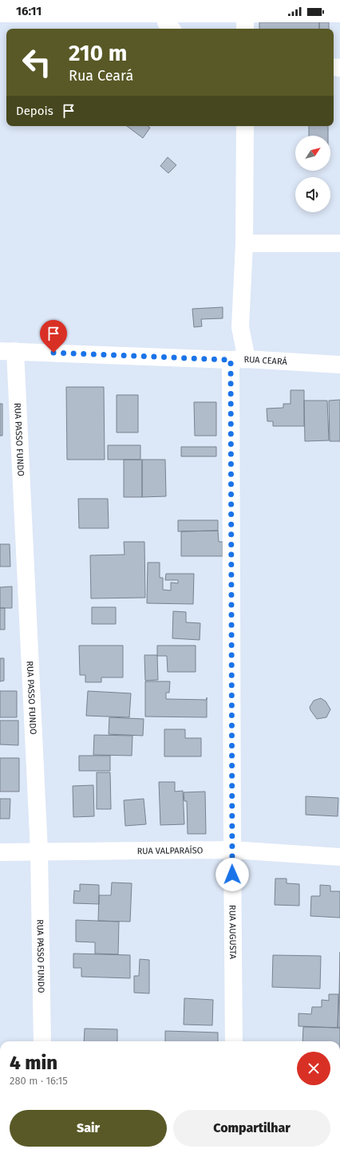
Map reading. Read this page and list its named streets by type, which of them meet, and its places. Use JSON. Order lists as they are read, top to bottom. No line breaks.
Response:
{"streets":{"street":["RUA CEARÁ","RUA PASSO FUNDO","RUA VALPARAÍSO","RUA AUGUSTA"]},"crossings":[["RUA CEARÁ","RUA PASSO FUNDO"],["RUA CEARÁ","RUA AUGUSTA"],["RUA PASSO FUNDO","RUA VALPARAÍSO"],["RUA VALPARAÍSO","RUA AUGUSTA"]],"north":"top right","page":{"status":"16:11","turn":["210 m","Rua Ceará"],"then":"Depois","heading":["4 min","280 m · 16:15"],"buttons":["Sair","Compartilhar"]}}
